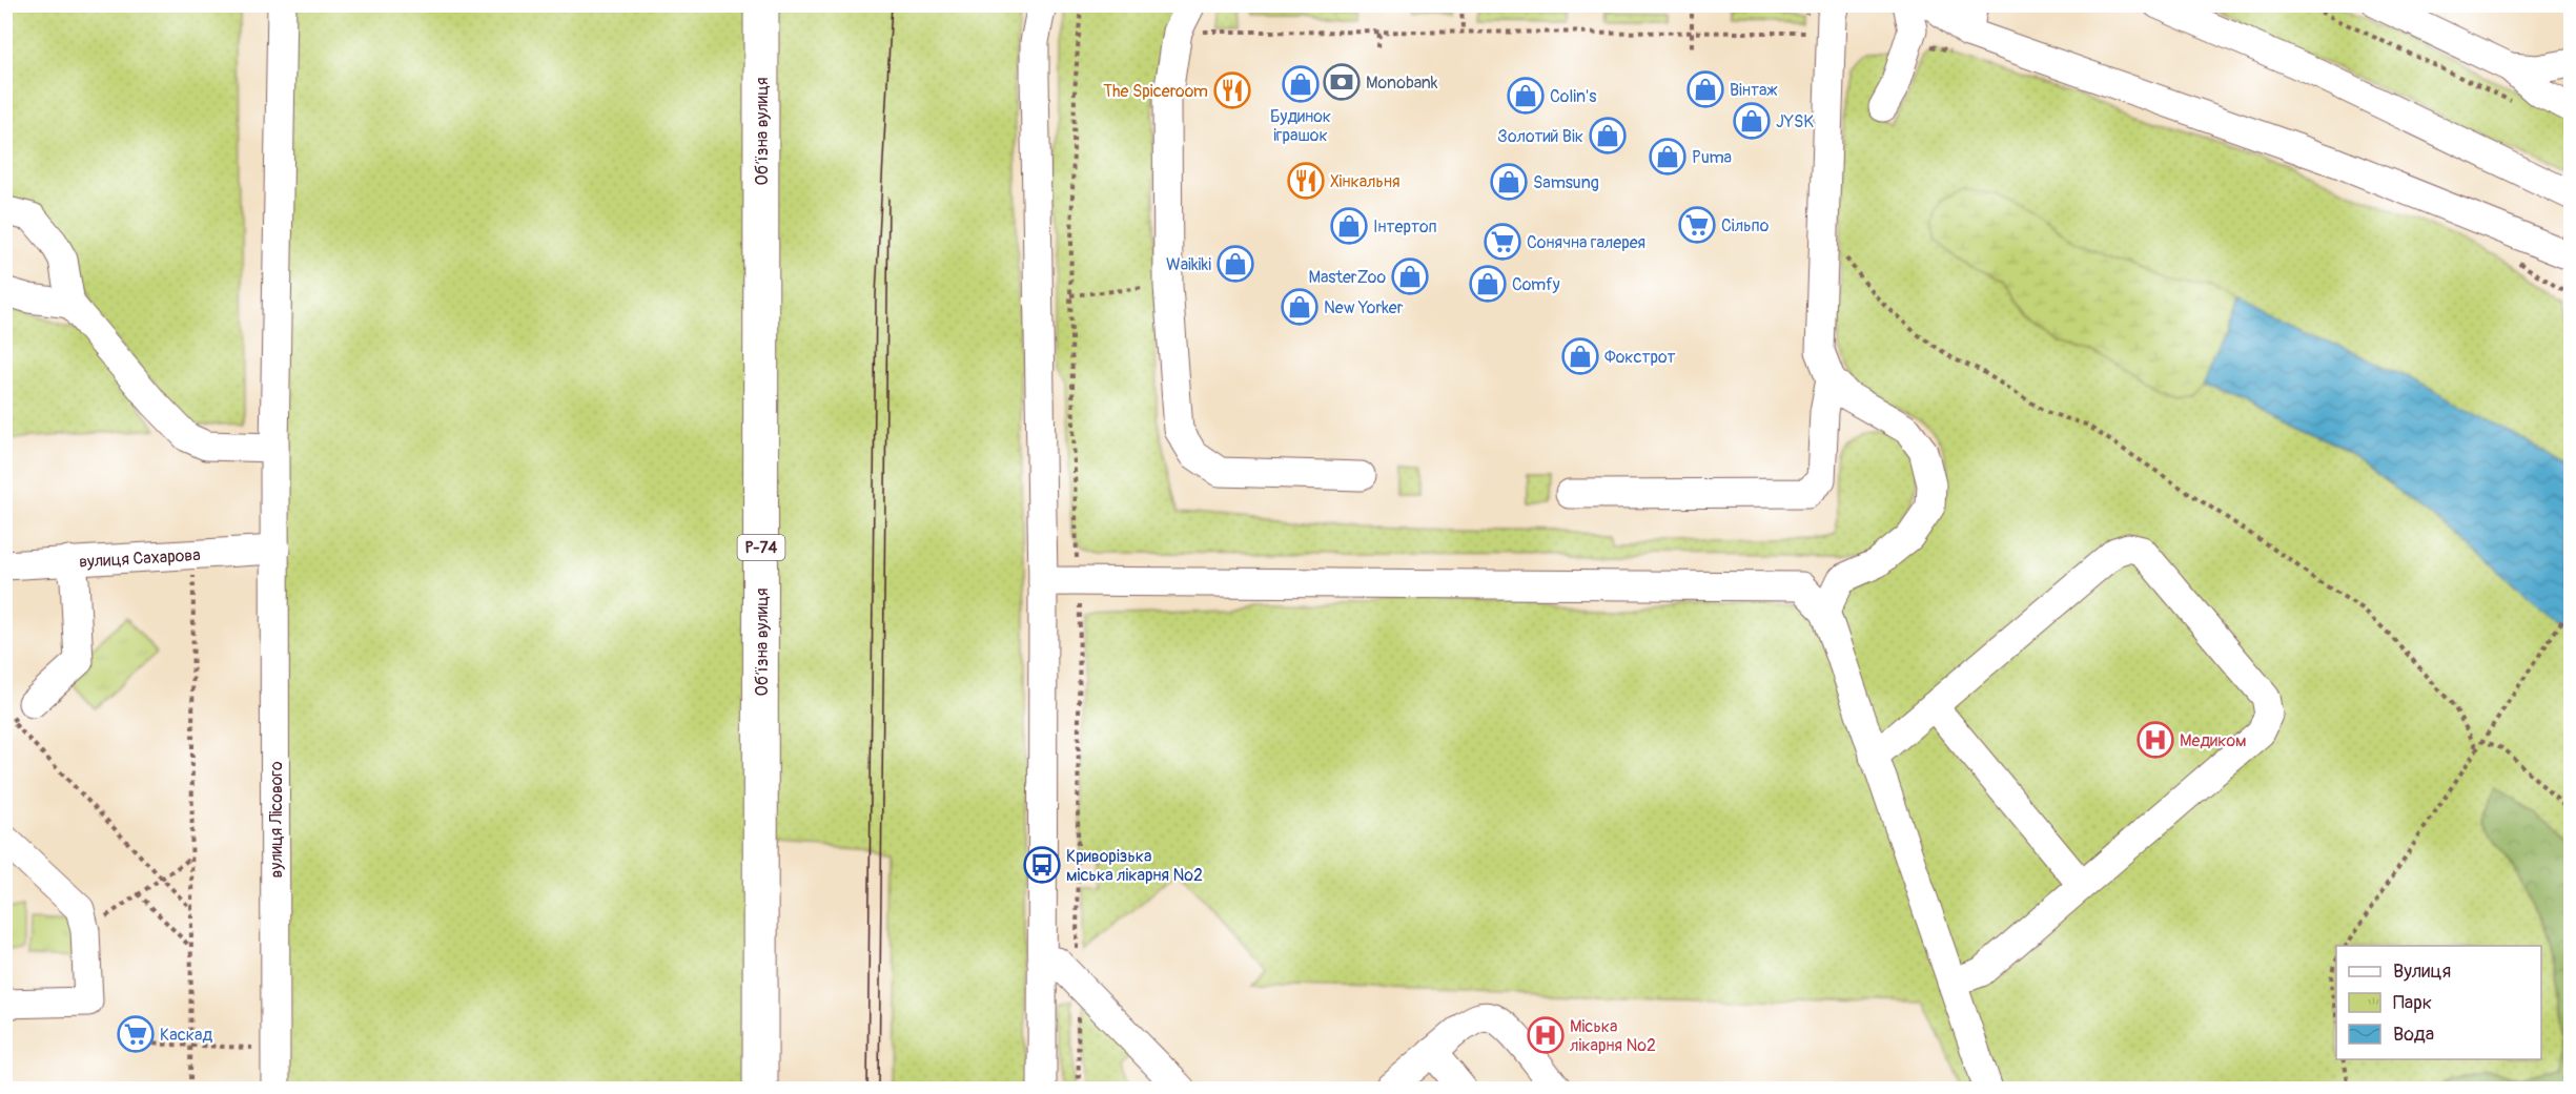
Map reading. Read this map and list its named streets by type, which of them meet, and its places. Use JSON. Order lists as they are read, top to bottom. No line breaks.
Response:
{"streets":{"main road":["Обʼїзна вулиця","Р-74"],"street":["вулиця Сахарова","вулиця Лісового"]},"crossings":[["вулиця Сахарова","вулиця Лісового"]],"places":{"bank":["Monobank"],"shop":["Будинок іграшок","Вінтаж","Colin's","JYSK","Золотий Вік","Puma","Samsung","Інтертоп","Waikiki","MasterZoo","Comfy","New Yorker","Фокстрот"],"restaurant":["The Spiceroom","Хінкальня"],"supermarket":["Сільпо","Сонячна галерея","Каскад"],"hospital":["Медиком","Міська лікарня №2"],"bus stop":["Криворізька міська лікарня №2"]},"legend":["Вулиця","Парк","Вода"]}
